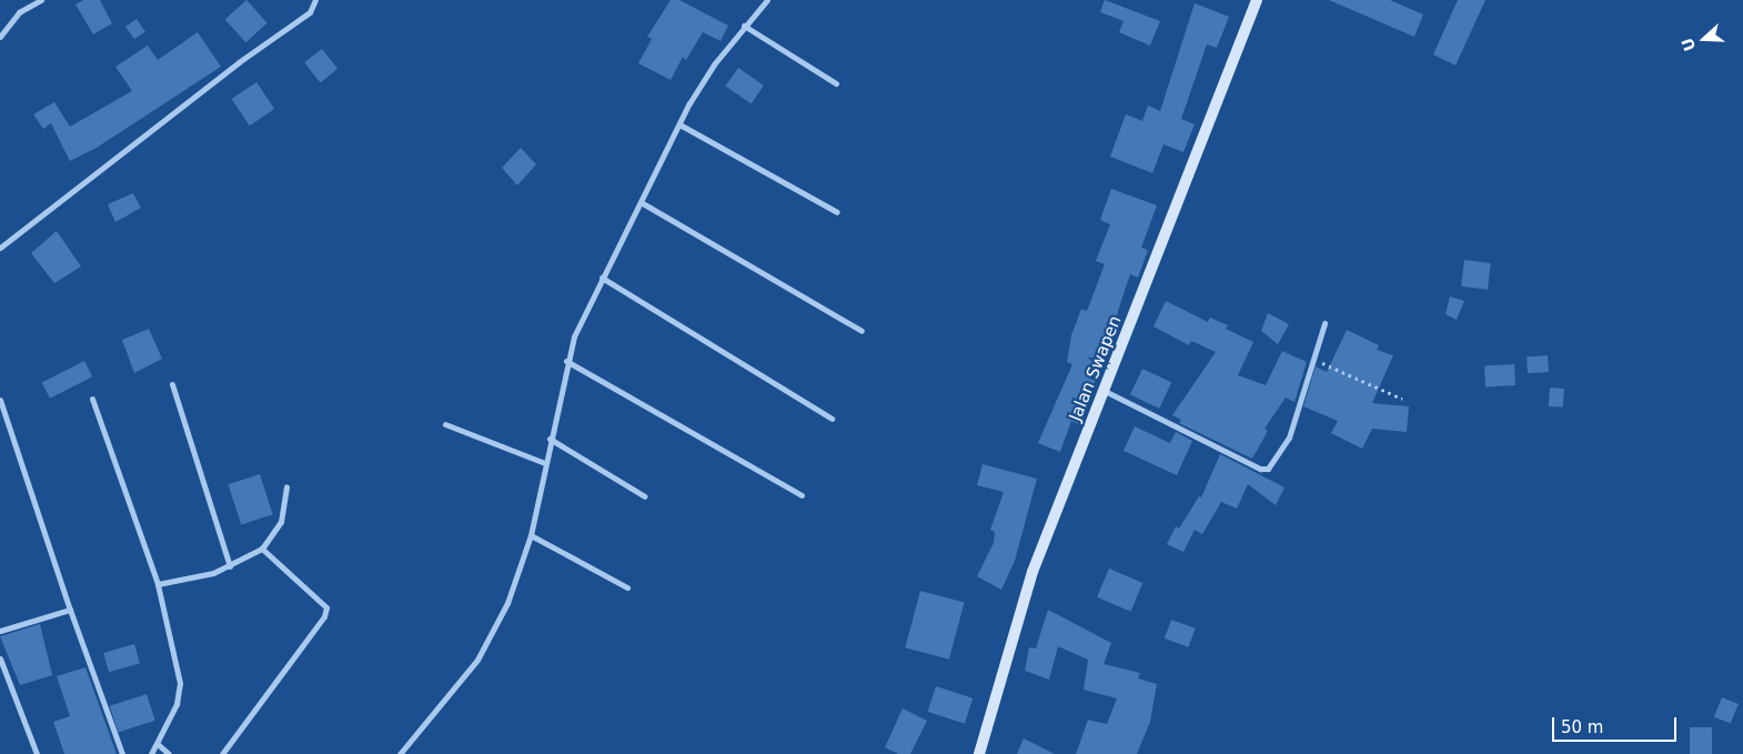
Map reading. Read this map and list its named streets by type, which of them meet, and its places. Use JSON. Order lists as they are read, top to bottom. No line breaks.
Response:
{"streets":{"main road":["Jalan Swapen"]},"scale_bar":"50 m","north":"left"}
